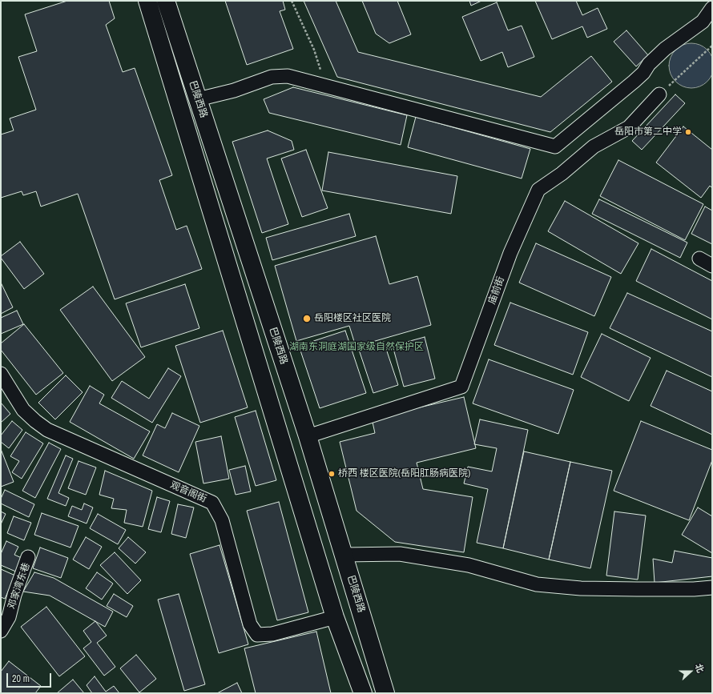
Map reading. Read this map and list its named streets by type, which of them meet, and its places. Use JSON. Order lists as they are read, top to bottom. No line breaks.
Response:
{"streets":{"main road":["巴陵西路"],"street":["庙前街","观音阁街","邓家湾东巷"]},"crossings":[["巴陵西路","庙前街"],["巴陵西路","观音阁街"]],"parks":["湖南东洞庭湖国家级自然保护区"],"places":["岳阳市第二中学","岳阳楼区社区医院","桥西 楼区医院(岳阳肛肠病医院)"],"scale_bar":"20 m","north":"right"}
